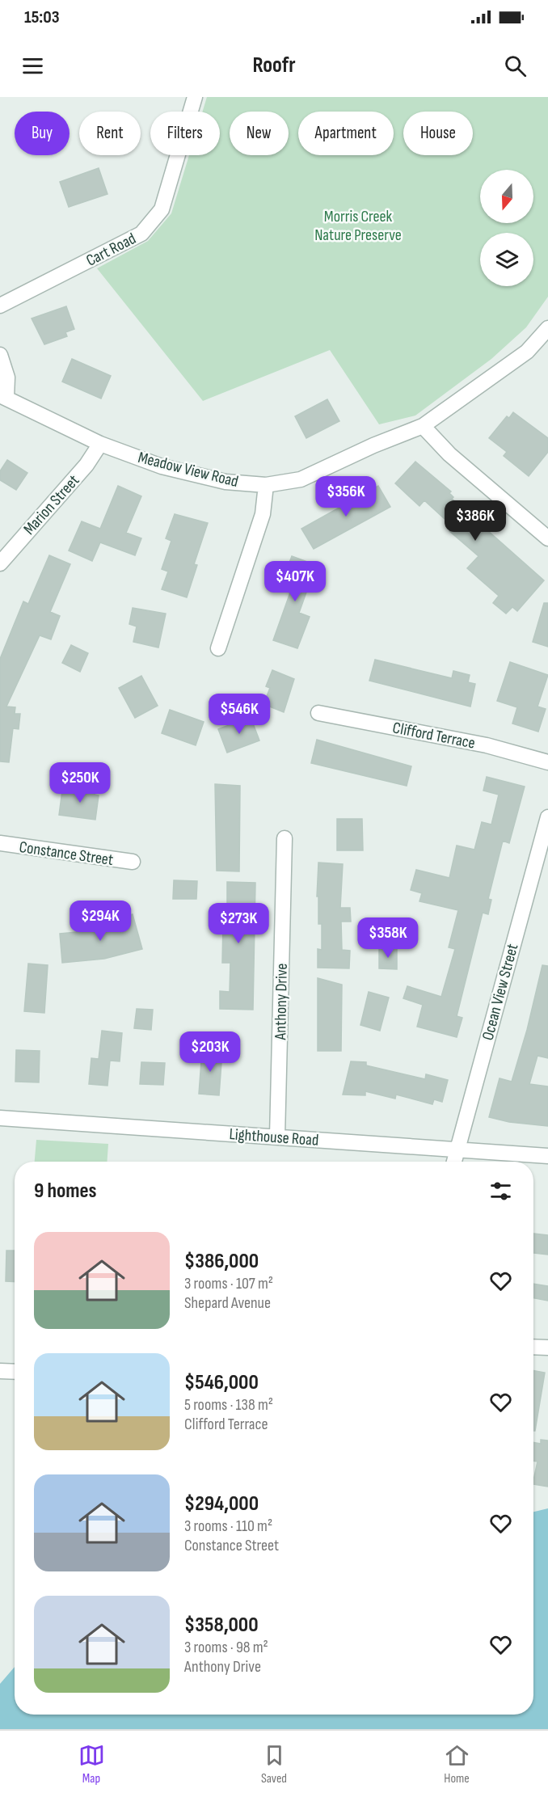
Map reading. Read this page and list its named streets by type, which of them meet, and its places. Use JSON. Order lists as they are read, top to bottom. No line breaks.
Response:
{"streets":{"street":["Cart Road","Meadow View Road","Marion Street","Clifford Terrace","Constance Street","Ocean View Street","Anthony Drive","Lighthouse Road"]},"crossings":[["Meadow View Road","Marion Street"],["Ocean View Street","Lighthouse Road"],["Anthony Drive","Lighthouse Road"]],"parks":["Morris Creek Nature Preserve"],"north":"bottom","page":{"status":"15:03","header":"Roofr","chip":["Buy","Rent","Filters","New","Apartment","House"],"price":["$356K","$386K","$407K","$546K","$250K","$294K","$273K","$358K","$203K"],"heading":"9 homes","list":[{"name":"$386,000","note":"3 rooms · 107 m² · Shepard Avenue"},{"name":"$546,000","note":"5 rooms · 138 m² · Clifford Terrace"},{"name":"$294,000","note":"3 rooms · 110 m² · Constance Street"},{"name":"$358,000","note":"3 rooms · 98 m² · Anthony Drive"}],"tabs":["Map","Saved","Home"]}}
